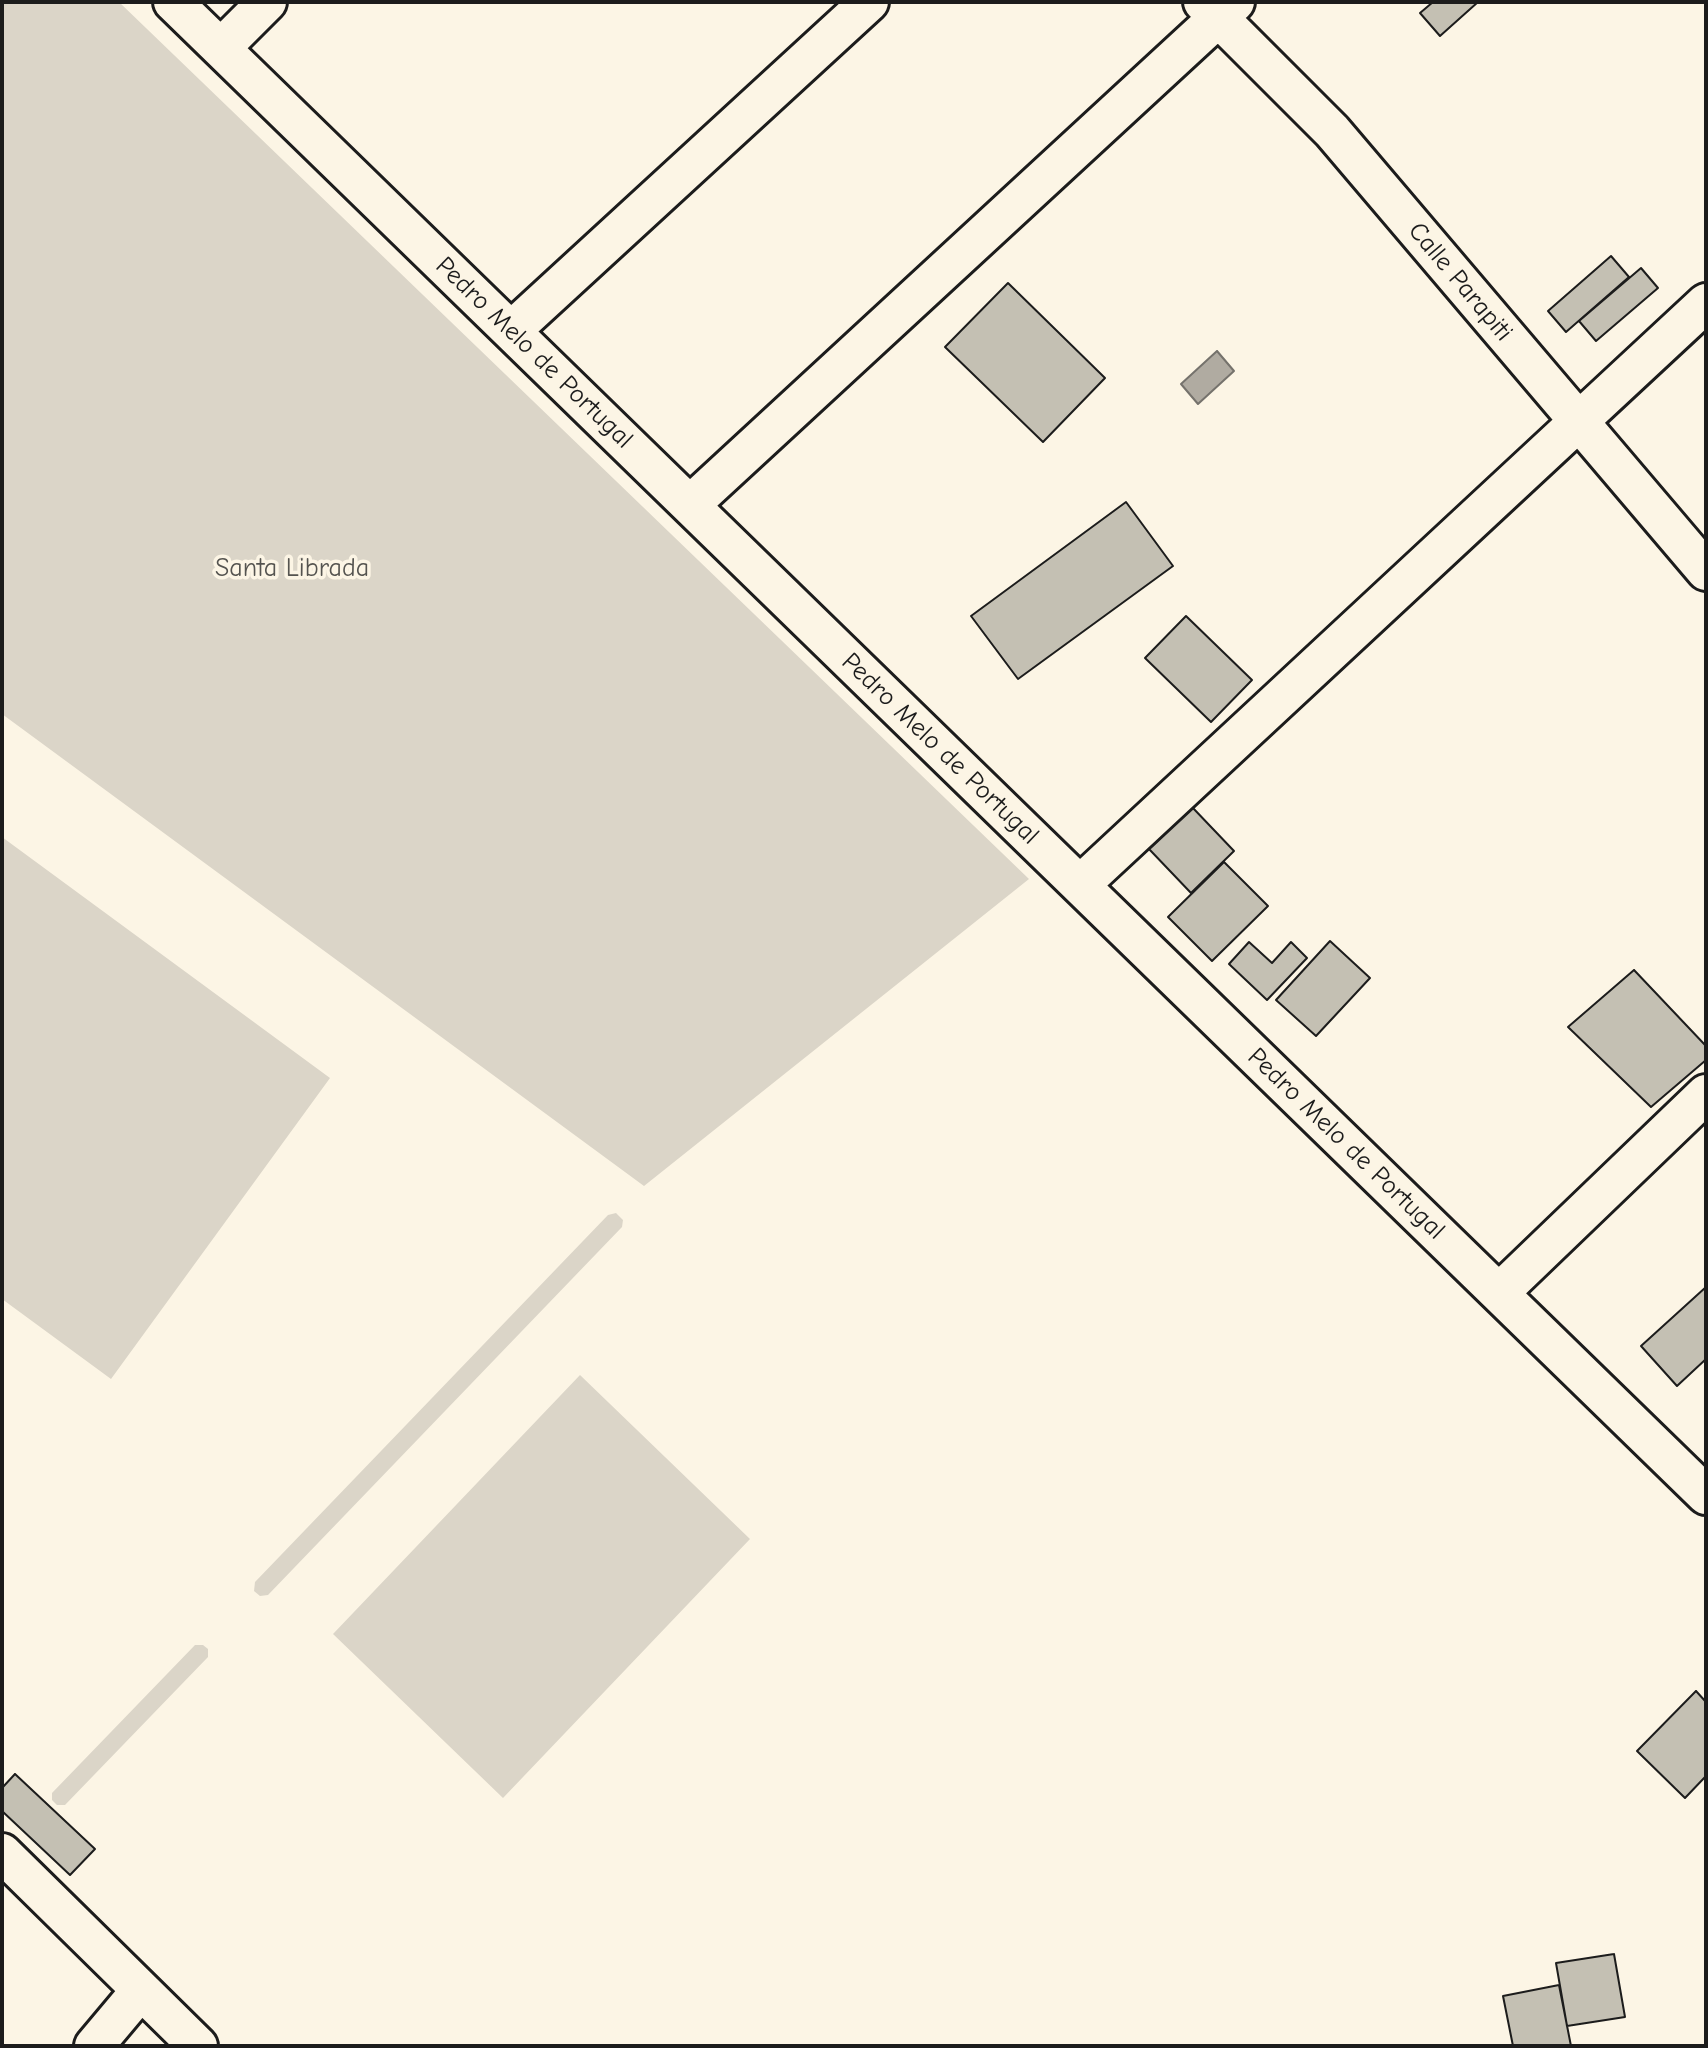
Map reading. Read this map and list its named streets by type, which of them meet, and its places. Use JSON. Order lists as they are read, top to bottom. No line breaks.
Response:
{"streets":{"street":["Calle Parapiti","Pedro Melo de Portugal"]},"parks":["Santa Librada"]}
